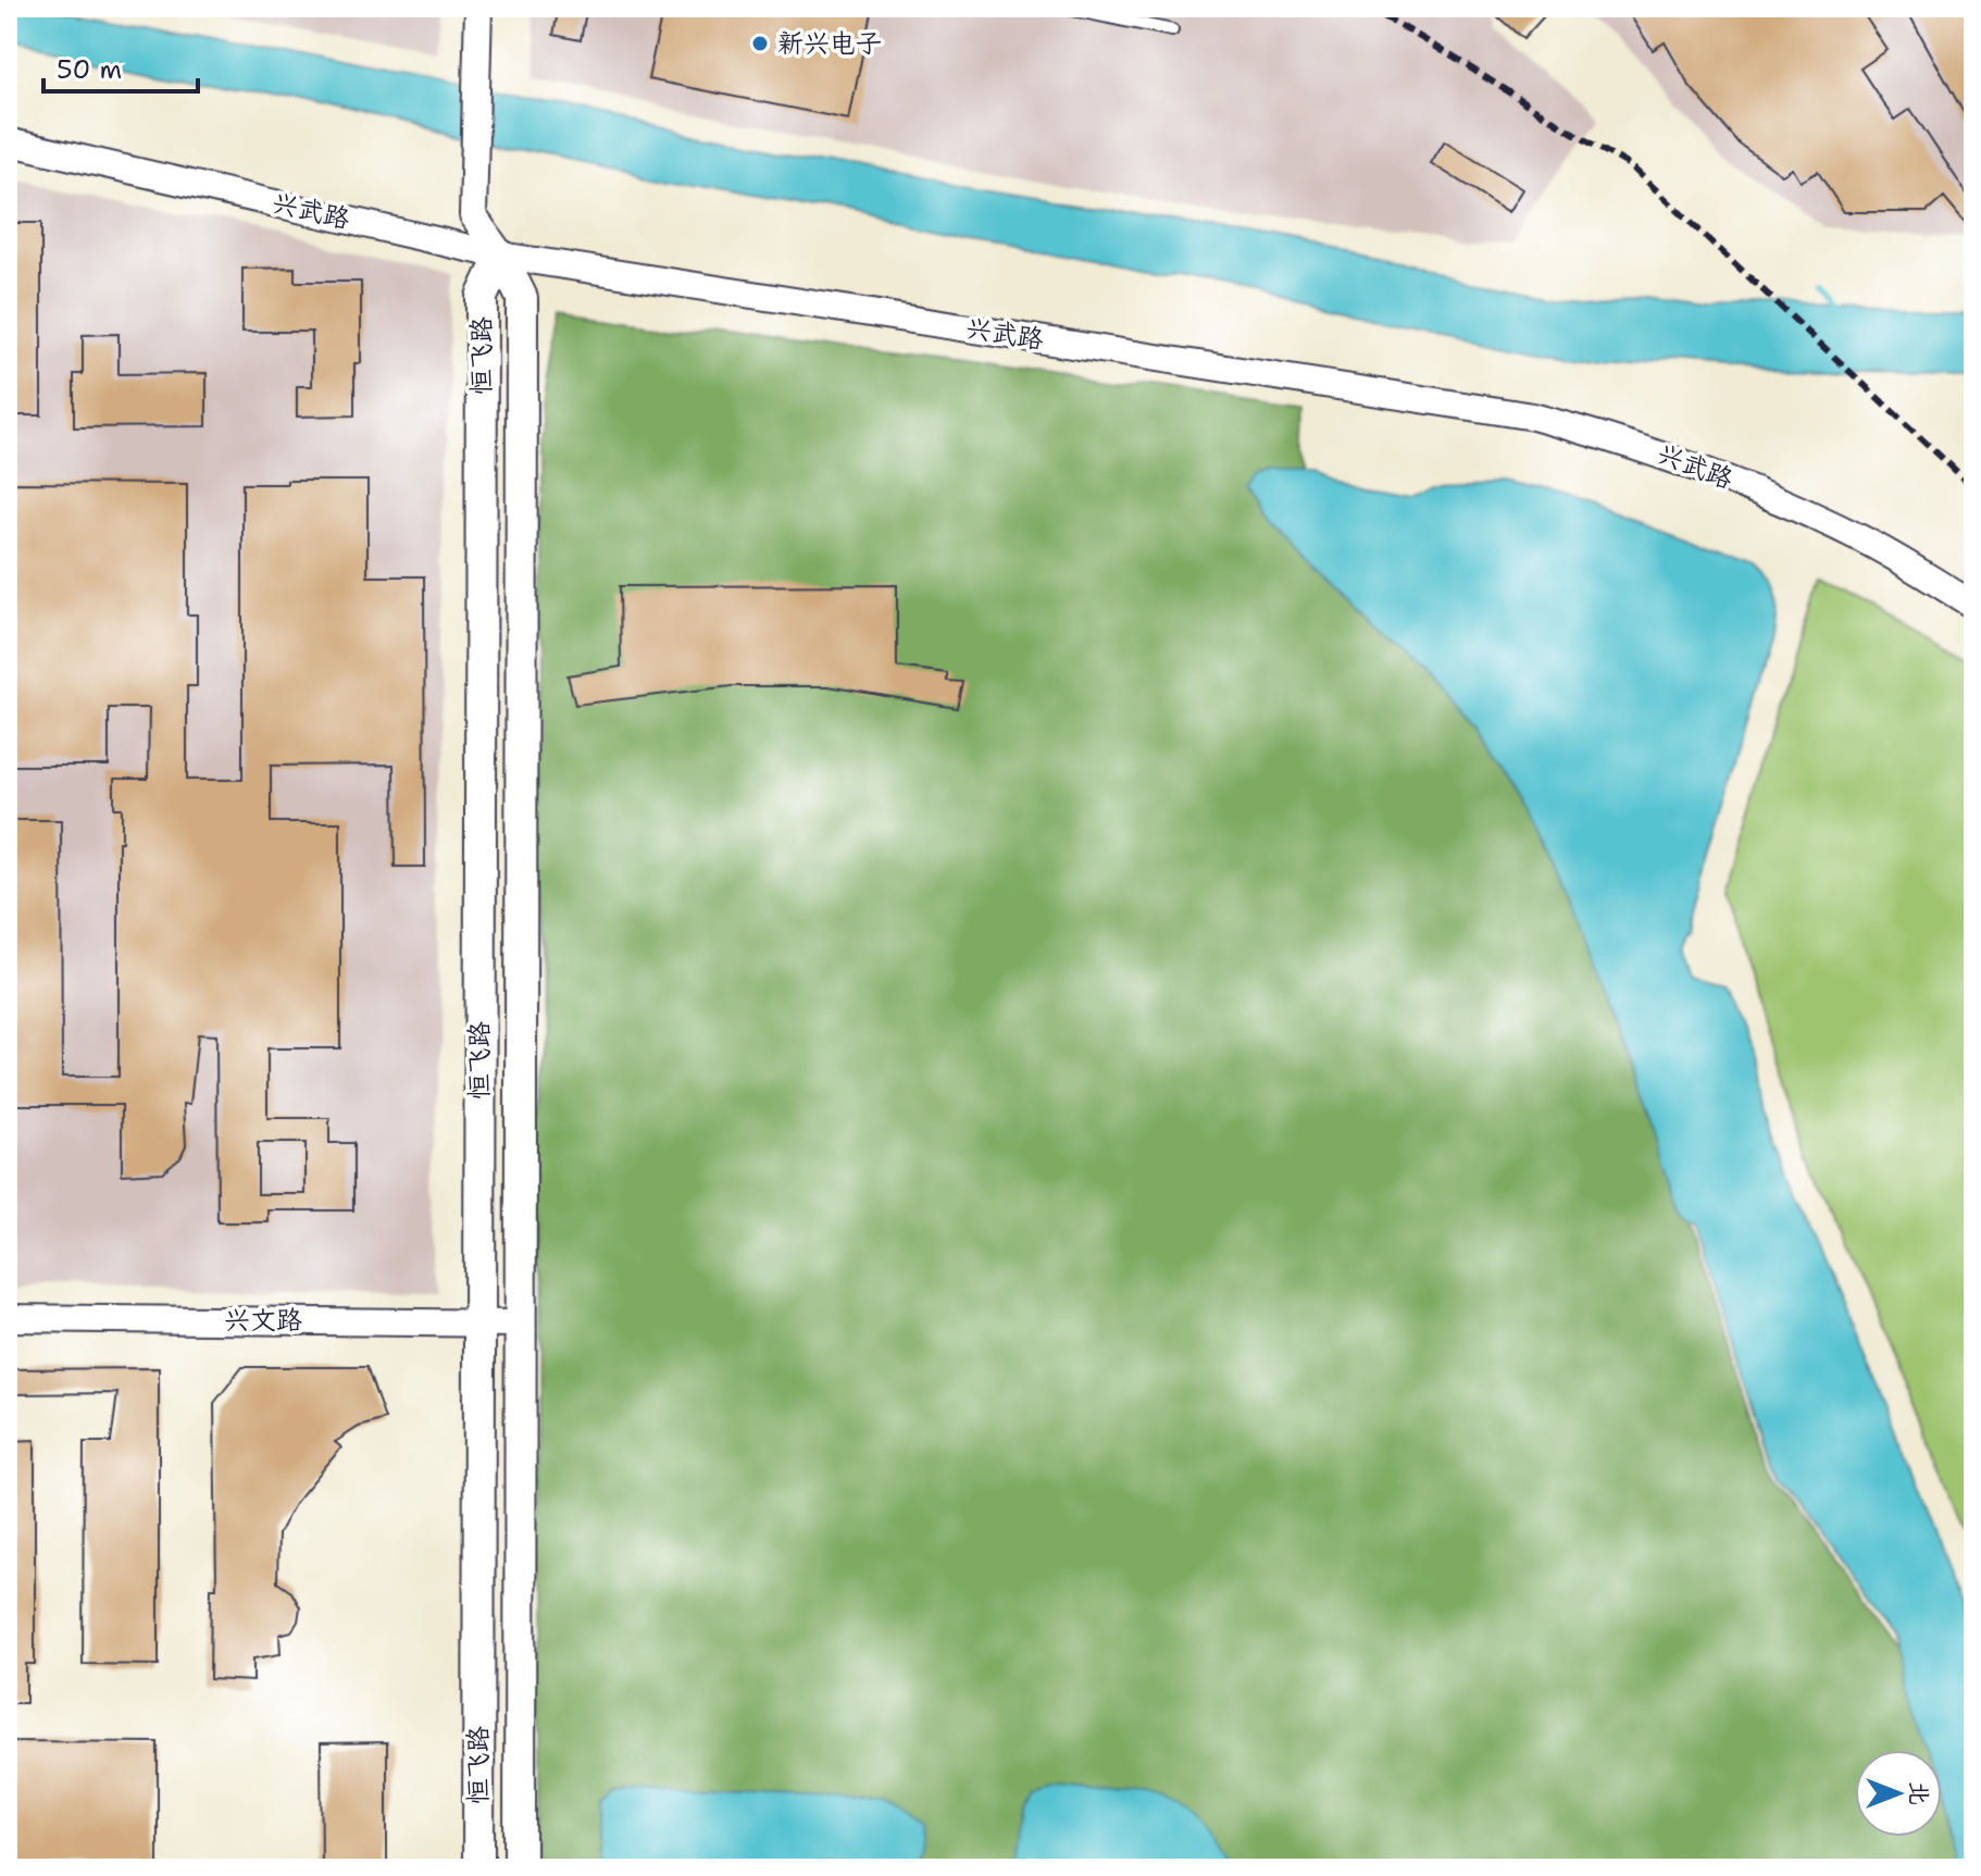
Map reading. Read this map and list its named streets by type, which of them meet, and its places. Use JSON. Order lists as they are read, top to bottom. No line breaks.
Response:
{"streets":{"main road":["恒飞路"],"street":["兴武路","兴文路"]},"crossings":[["兴武路","恒飞路"],["恒飞路","兴文路"]],"places":["新兴电子"],"scale_bar":"50 m","north":"right"}
